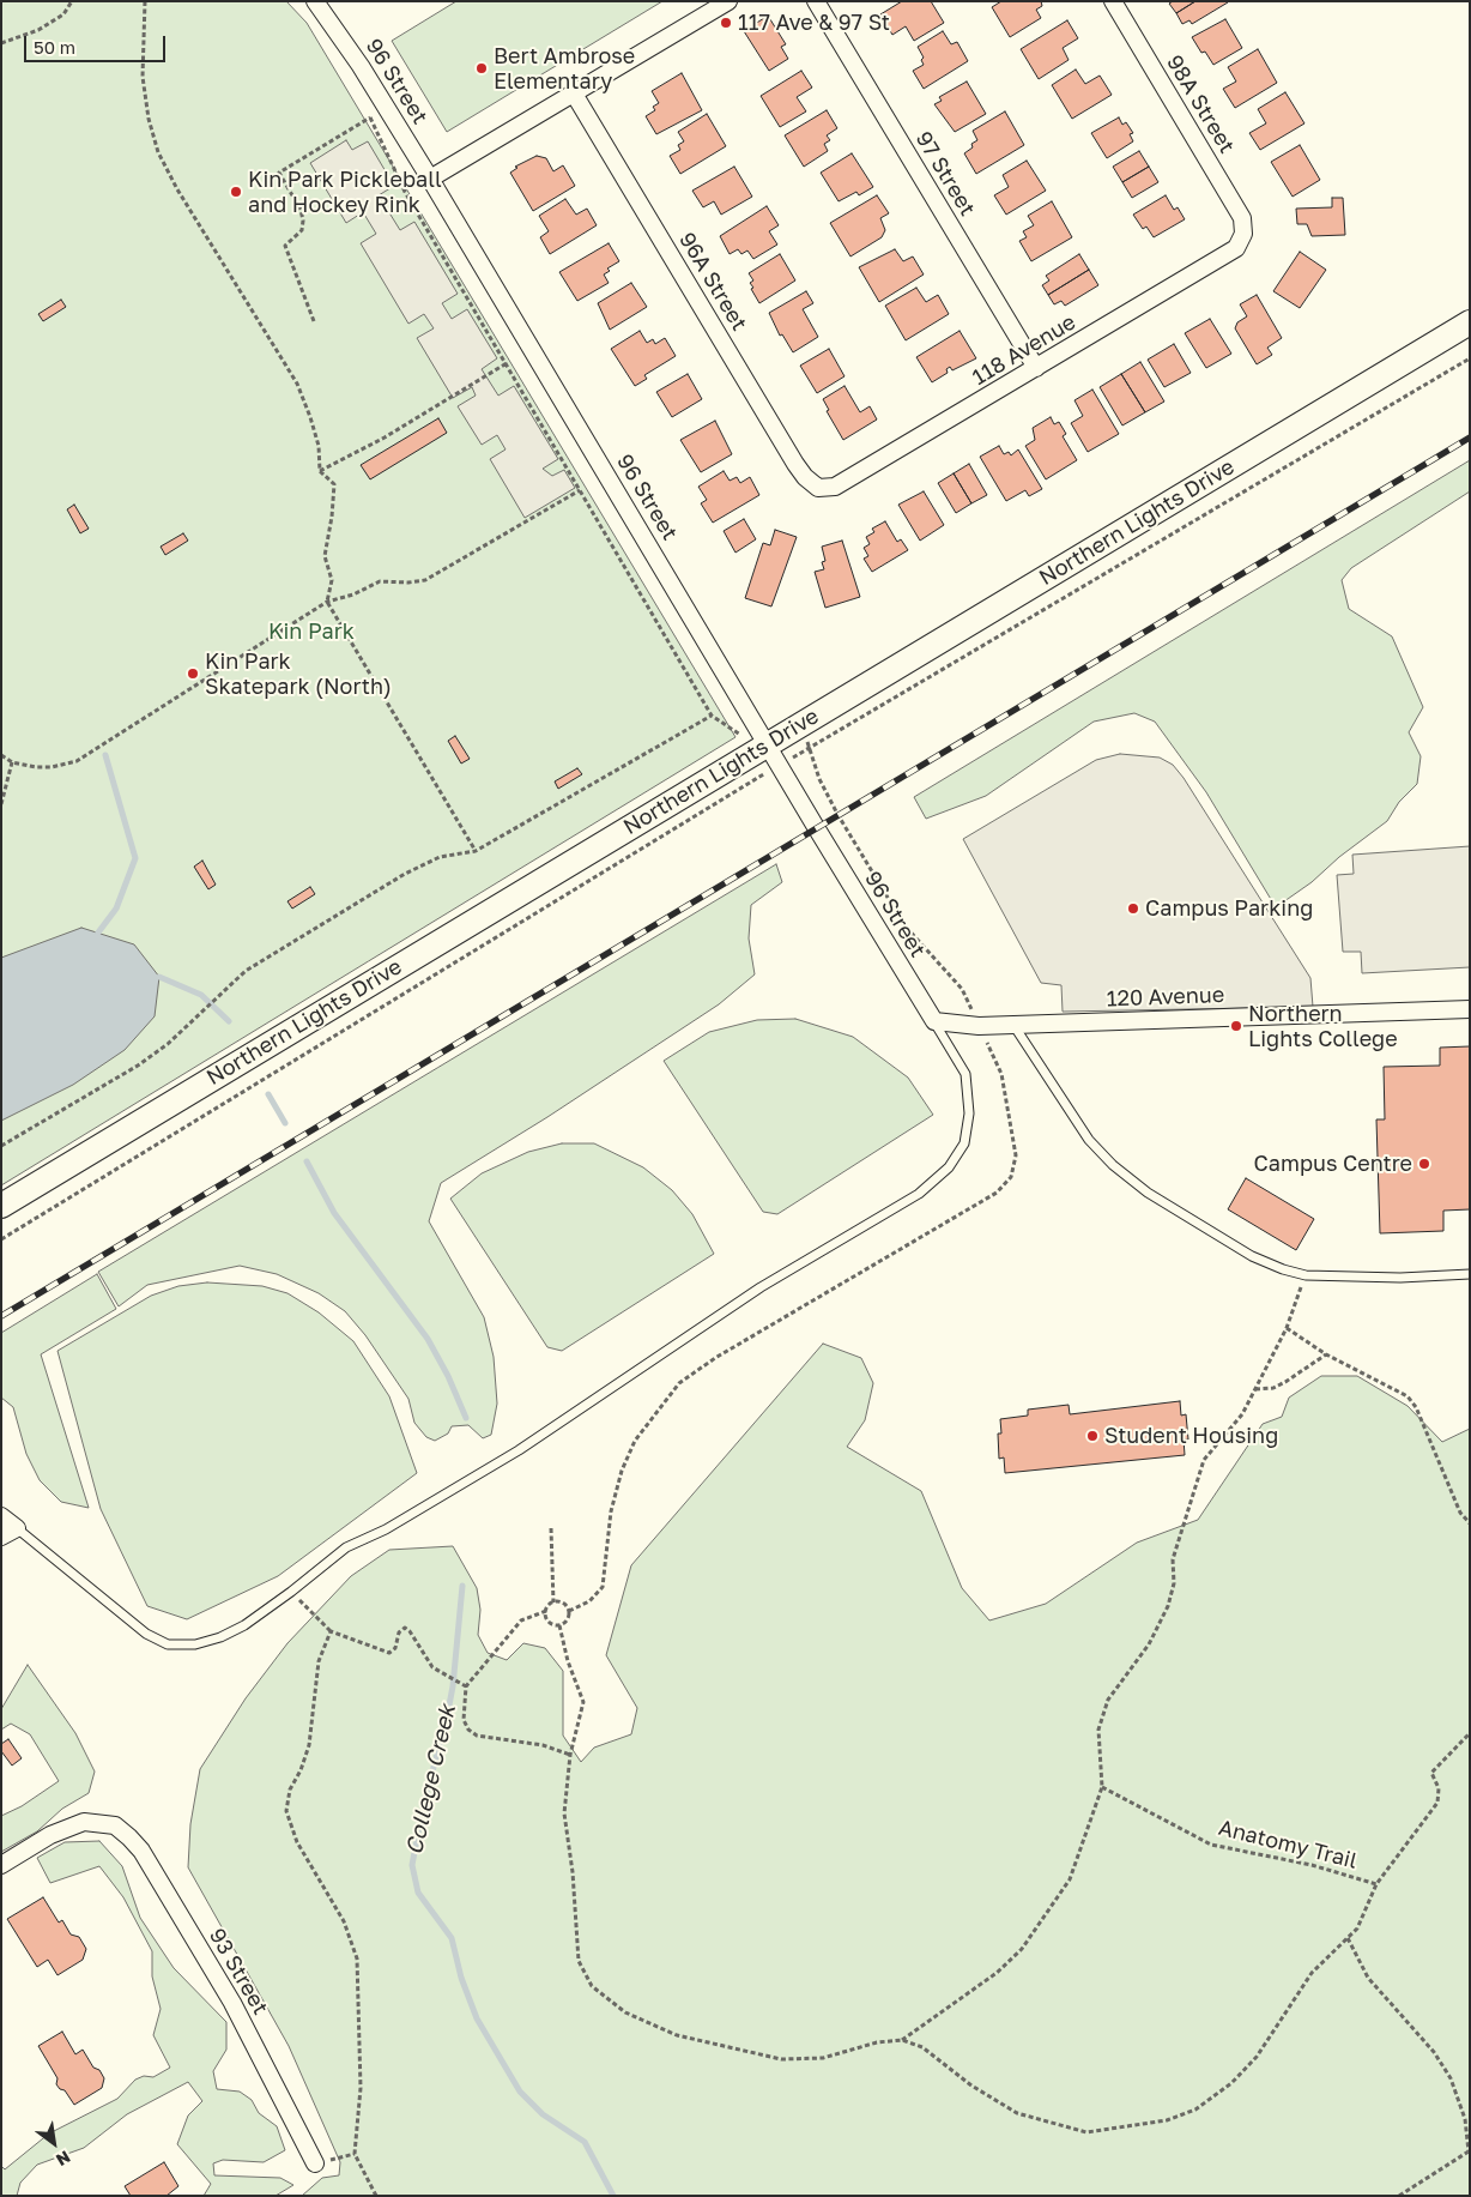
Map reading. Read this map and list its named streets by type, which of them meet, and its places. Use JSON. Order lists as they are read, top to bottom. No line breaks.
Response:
{"streets":{"main road":["Northern Lights Drive"],"street":["96 Street","98A Street","97 Street","96A Street","118 Avenue","120 Avenue","93 Street"],"path":["Anatomy Trail"]},"crossings":[["96 Street","Northern Lights Drive"],["96 Street","120 Avenue"],["98A Street","118 Avenue"],["97 Street","118 Avenue"],["96A Street","118 Avenue"]],"water":["College Creek"],"parks":["Kin Park"],"places":["117 Ave & 97 St","Bert Ambrose Elementary","Kin Park Pickleball and Hockey Rink","Kin Park Skatepark (North)","Campus Parking","Northern Lights College","Campus Centre","Student Housing"],"scale_bar":"50 m","north":"bottom right"}
